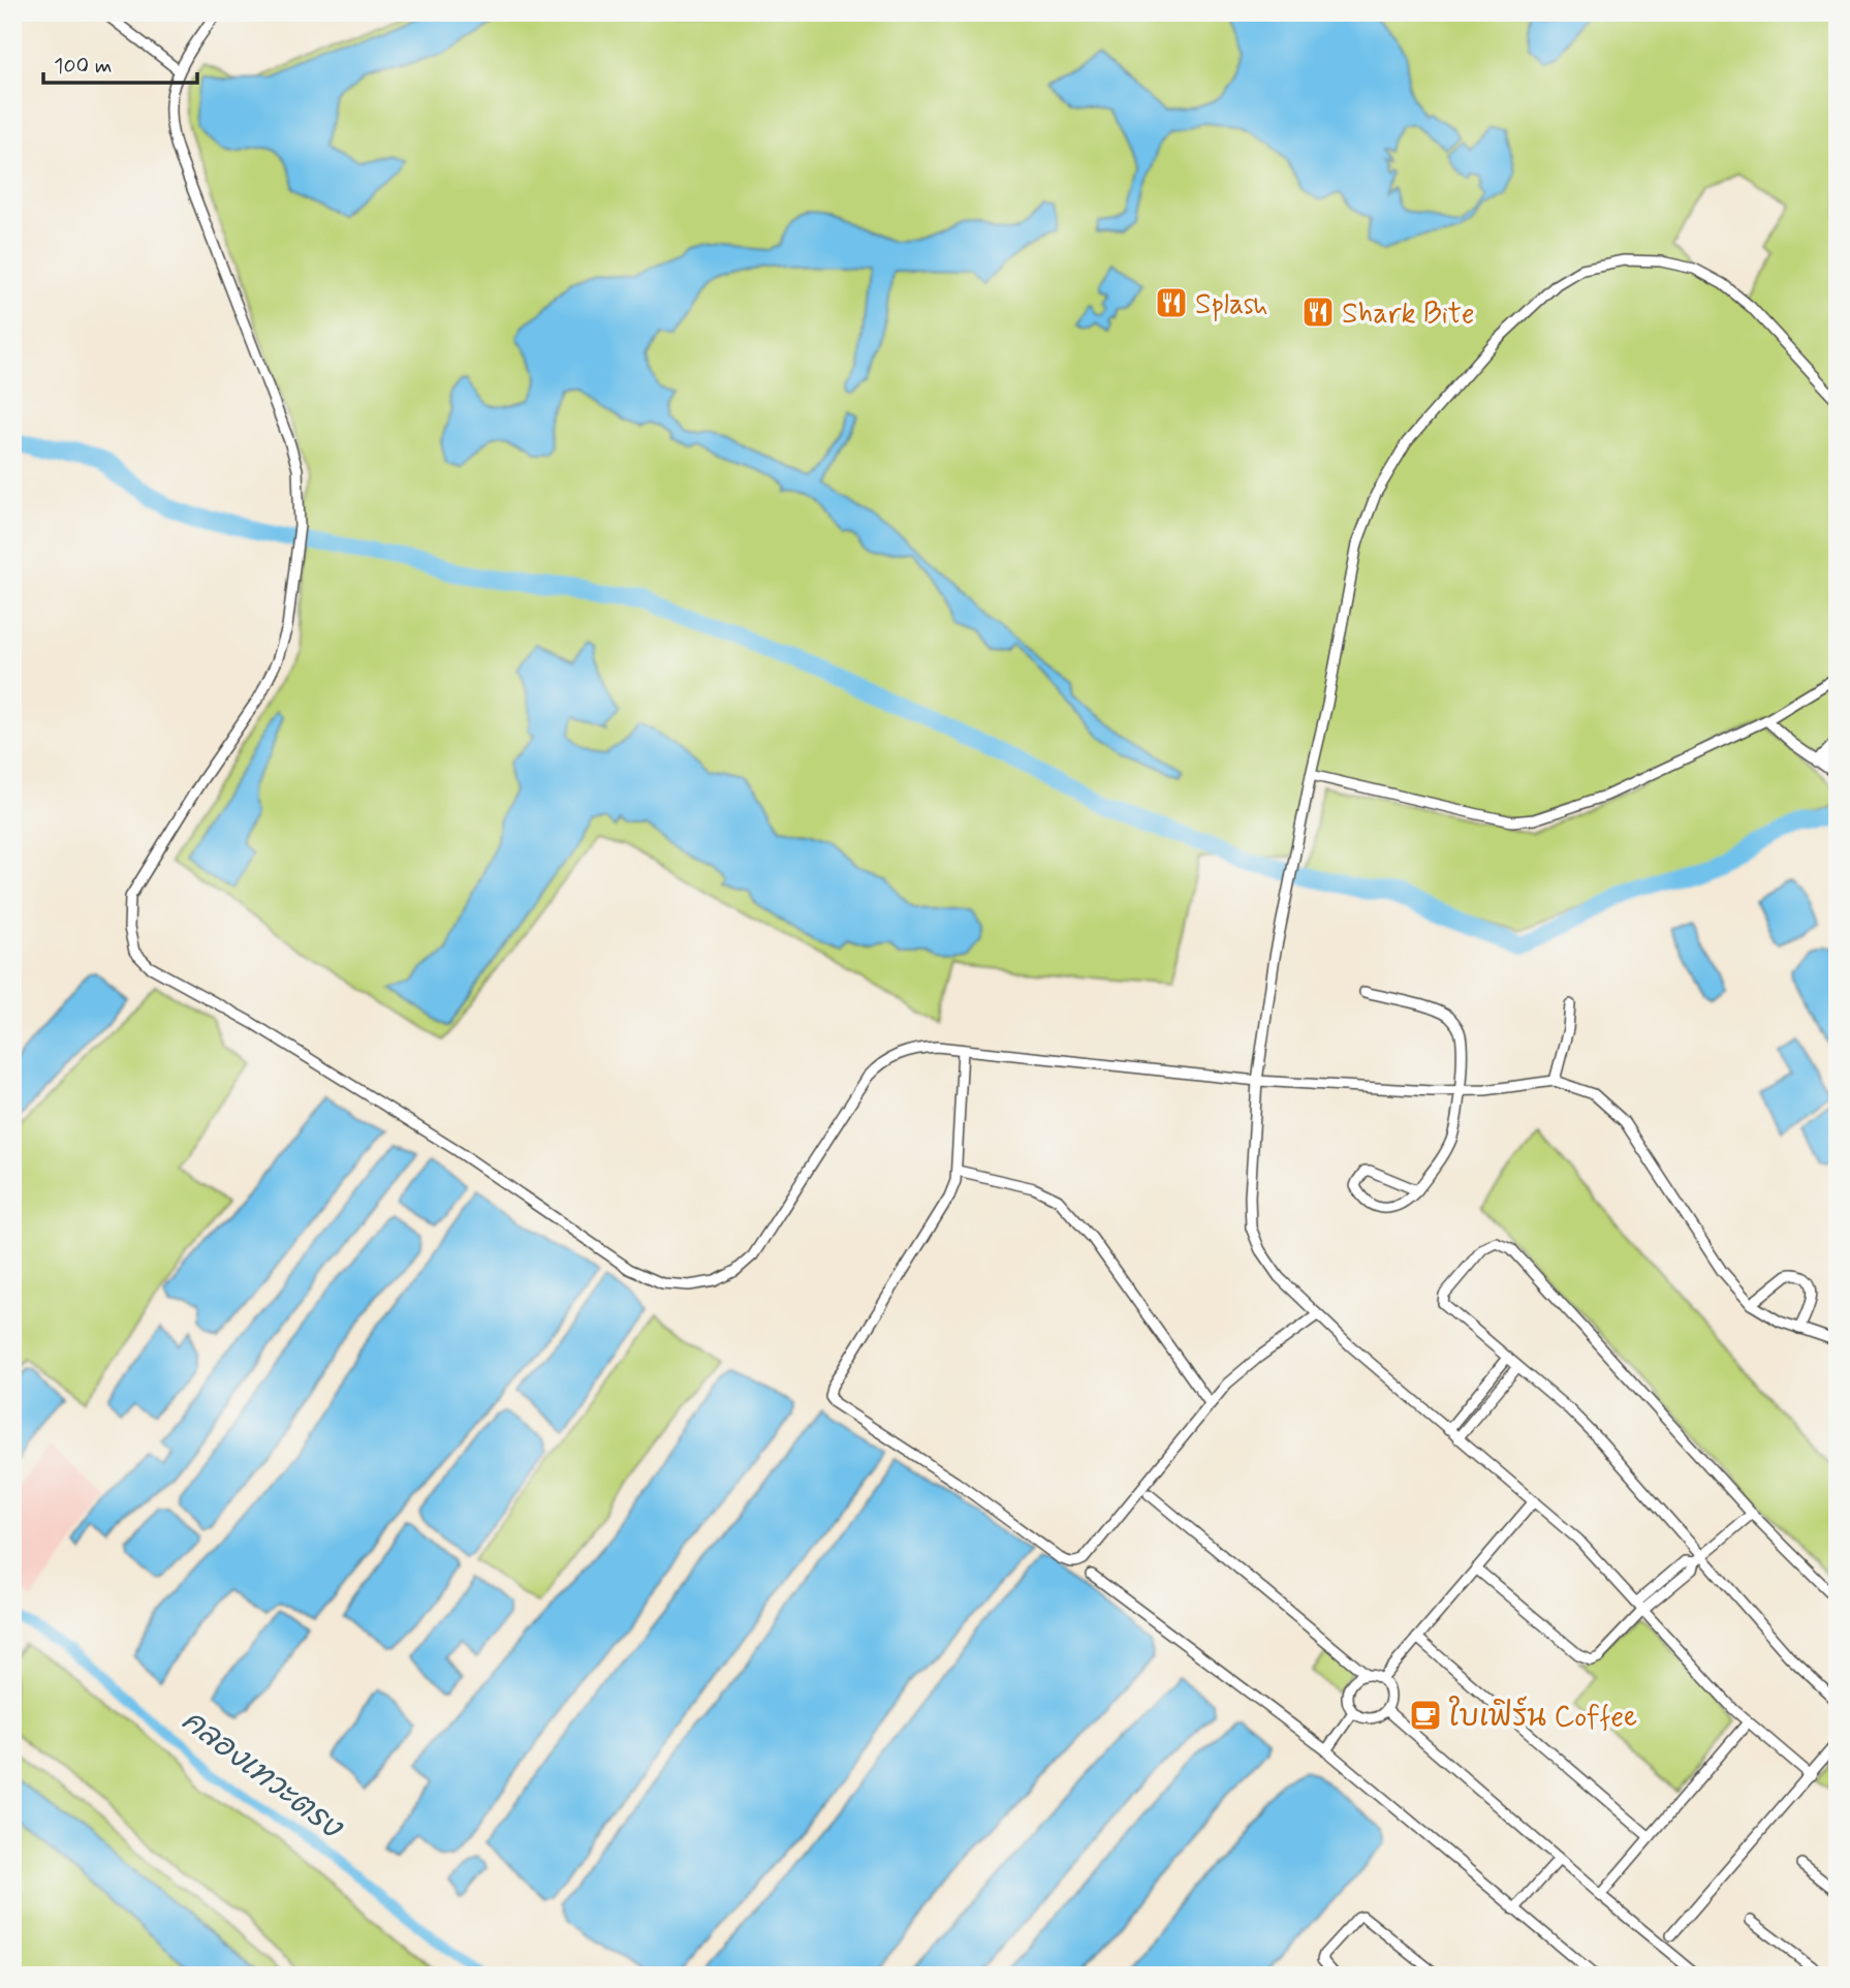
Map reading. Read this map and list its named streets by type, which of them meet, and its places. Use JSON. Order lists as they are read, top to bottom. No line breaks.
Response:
{"water":["คลองเทวะตรง"],"places":{"restaurant":["Splash","Shark Bite"],"cafe":["ใบเฟิร์น Coffee"]},"scale_bar":"100 m"}
